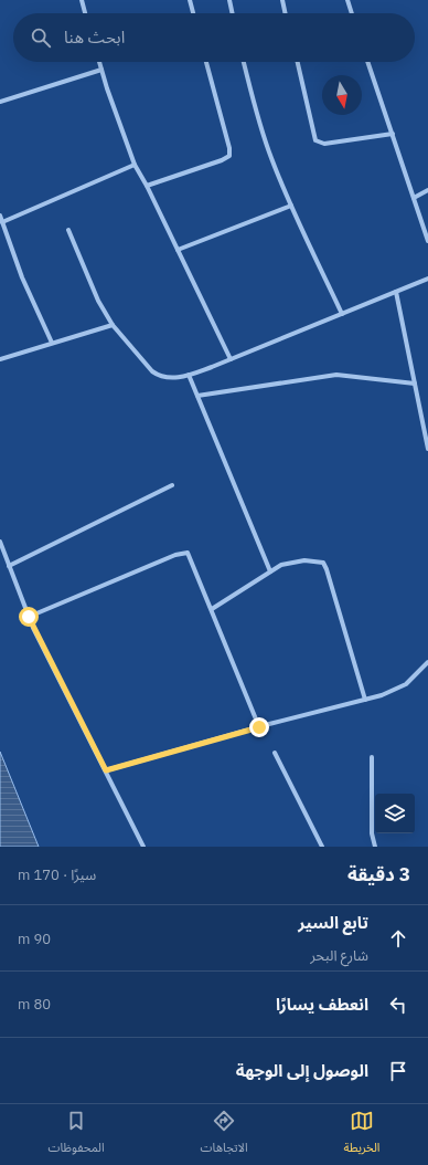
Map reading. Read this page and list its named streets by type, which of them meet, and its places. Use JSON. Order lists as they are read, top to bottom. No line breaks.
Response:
{"north":"bottom","page":{"search":"ابحث هنا","heading":["3 دقيقة","سيرًا · 170 m"],"list":[["تابع السير","شارع البحر","90 m"],["انعطف يسارًا","80 m"],"الوصول إلى الوجهة"],"nav":["الخريطة","الاتجاهات","المحفوظات"]}}
